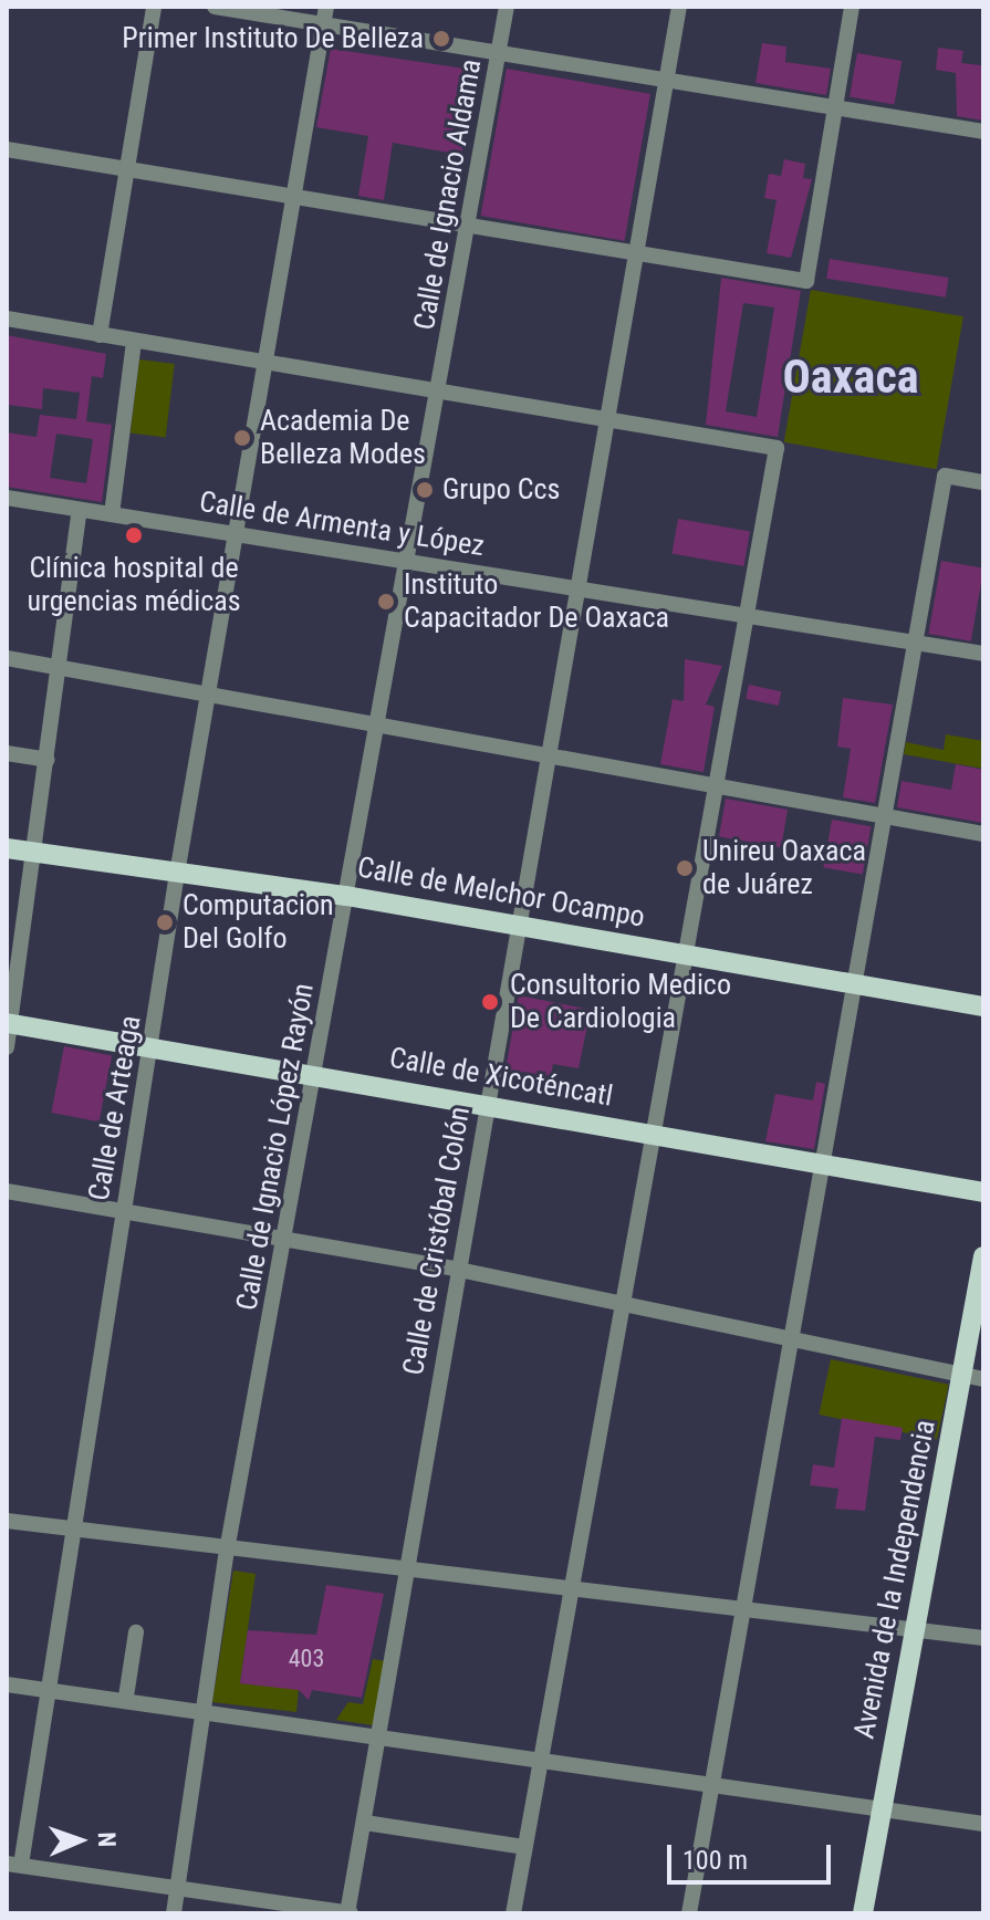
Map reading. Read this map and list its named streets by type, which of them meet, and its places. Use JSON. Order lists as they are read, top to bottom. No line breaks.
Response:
{"streets":{"main road":["Calle de Melchor Ocampo","Calle de Xicoténcatl","Avenida de la Independencia"],"street":["Calle de Ignacio Aldama","Calle de Armenta y López","Calle de Arteaga","Calle de Ignacio López Rayón","Calle de Cristóbal Colón"]},"crossings":[["Calle de Ignacio Aldama","Calle de Ignacio López Rayón"],["Calle de Armenta y López","Calle de Arteaga"],["Calle de Armenta y López","Calle de Ignacio López Rayón"],["Calle de Armenta y López","Calle de Cristóbal Colón"],["Calle de Melchor Ocampo","Calle de Arteaga"],["Calle de Melchor Ocampo","Calle de Ignacio López Rayón"],["Calle de Melchor Ocampo","Calle de Cristóbal Colón"],["Calle de Xicoténcatl","Calle de Arteaga"],["Calle de Xicoténcatl","Calle de Ignacio López Rayón"],["Calle de Xicoténcatl","Calle de Cristóbal Colón"]],"districts":["Oaxaca"],"places":["Primer Instituto De Belleza","Academia De Belleza Modes","Grupo Ccs","Clínica hospital de urgencias médicas","Instituto Capacitador De Oaxaca","Unireu Oaxaca de Juárez","Computacion Del Golfo","Consultorio Medico De Cardiologia"],"house_numbers":["403"],"scale_bar":"100 m","north":"right"}
